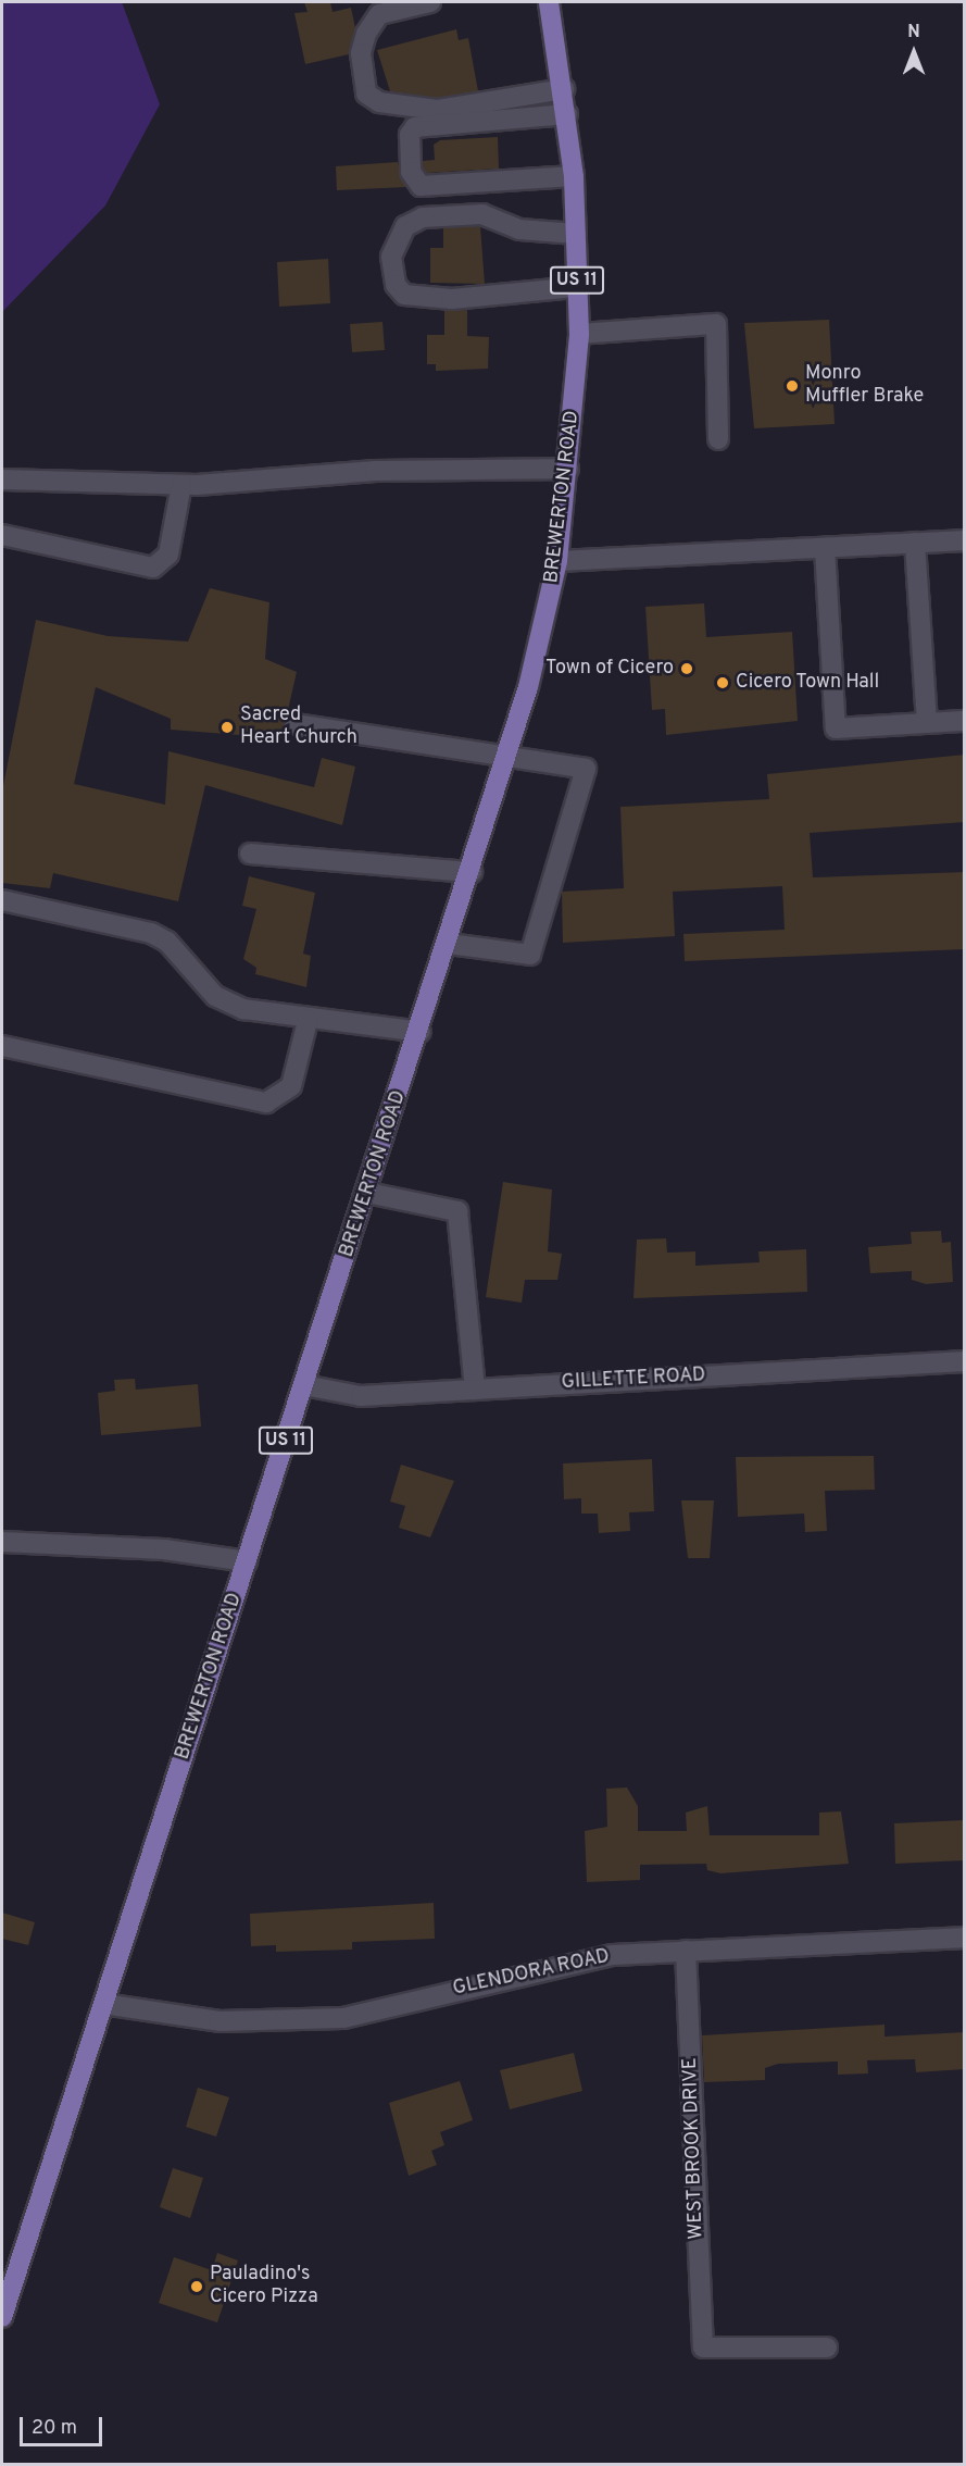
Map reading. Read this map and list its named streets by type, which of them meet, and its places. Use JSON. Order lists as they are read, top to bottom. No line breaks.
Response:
{"streets":{"main road":["US 11","BREWERTON ROAD"],"street":["GILLETTE ROAD","GLENDORA ROAD","WEST BROOK DRIVE"]},"crossings":[["BREWERTON ROAD","GILLETTE ROAD"],["BREWERTON ROAD","GLENDORA ROAD"],["GLENDORA ROAD","WEST BROOK DRIVE"]],"places":["Monro Muffler Brake","Town of Cicero","Cicero Town Hall","Sacred Heart Church","Pauladino's Cicero Pizza"],"scale_bar":"20 m","north":"top"}
